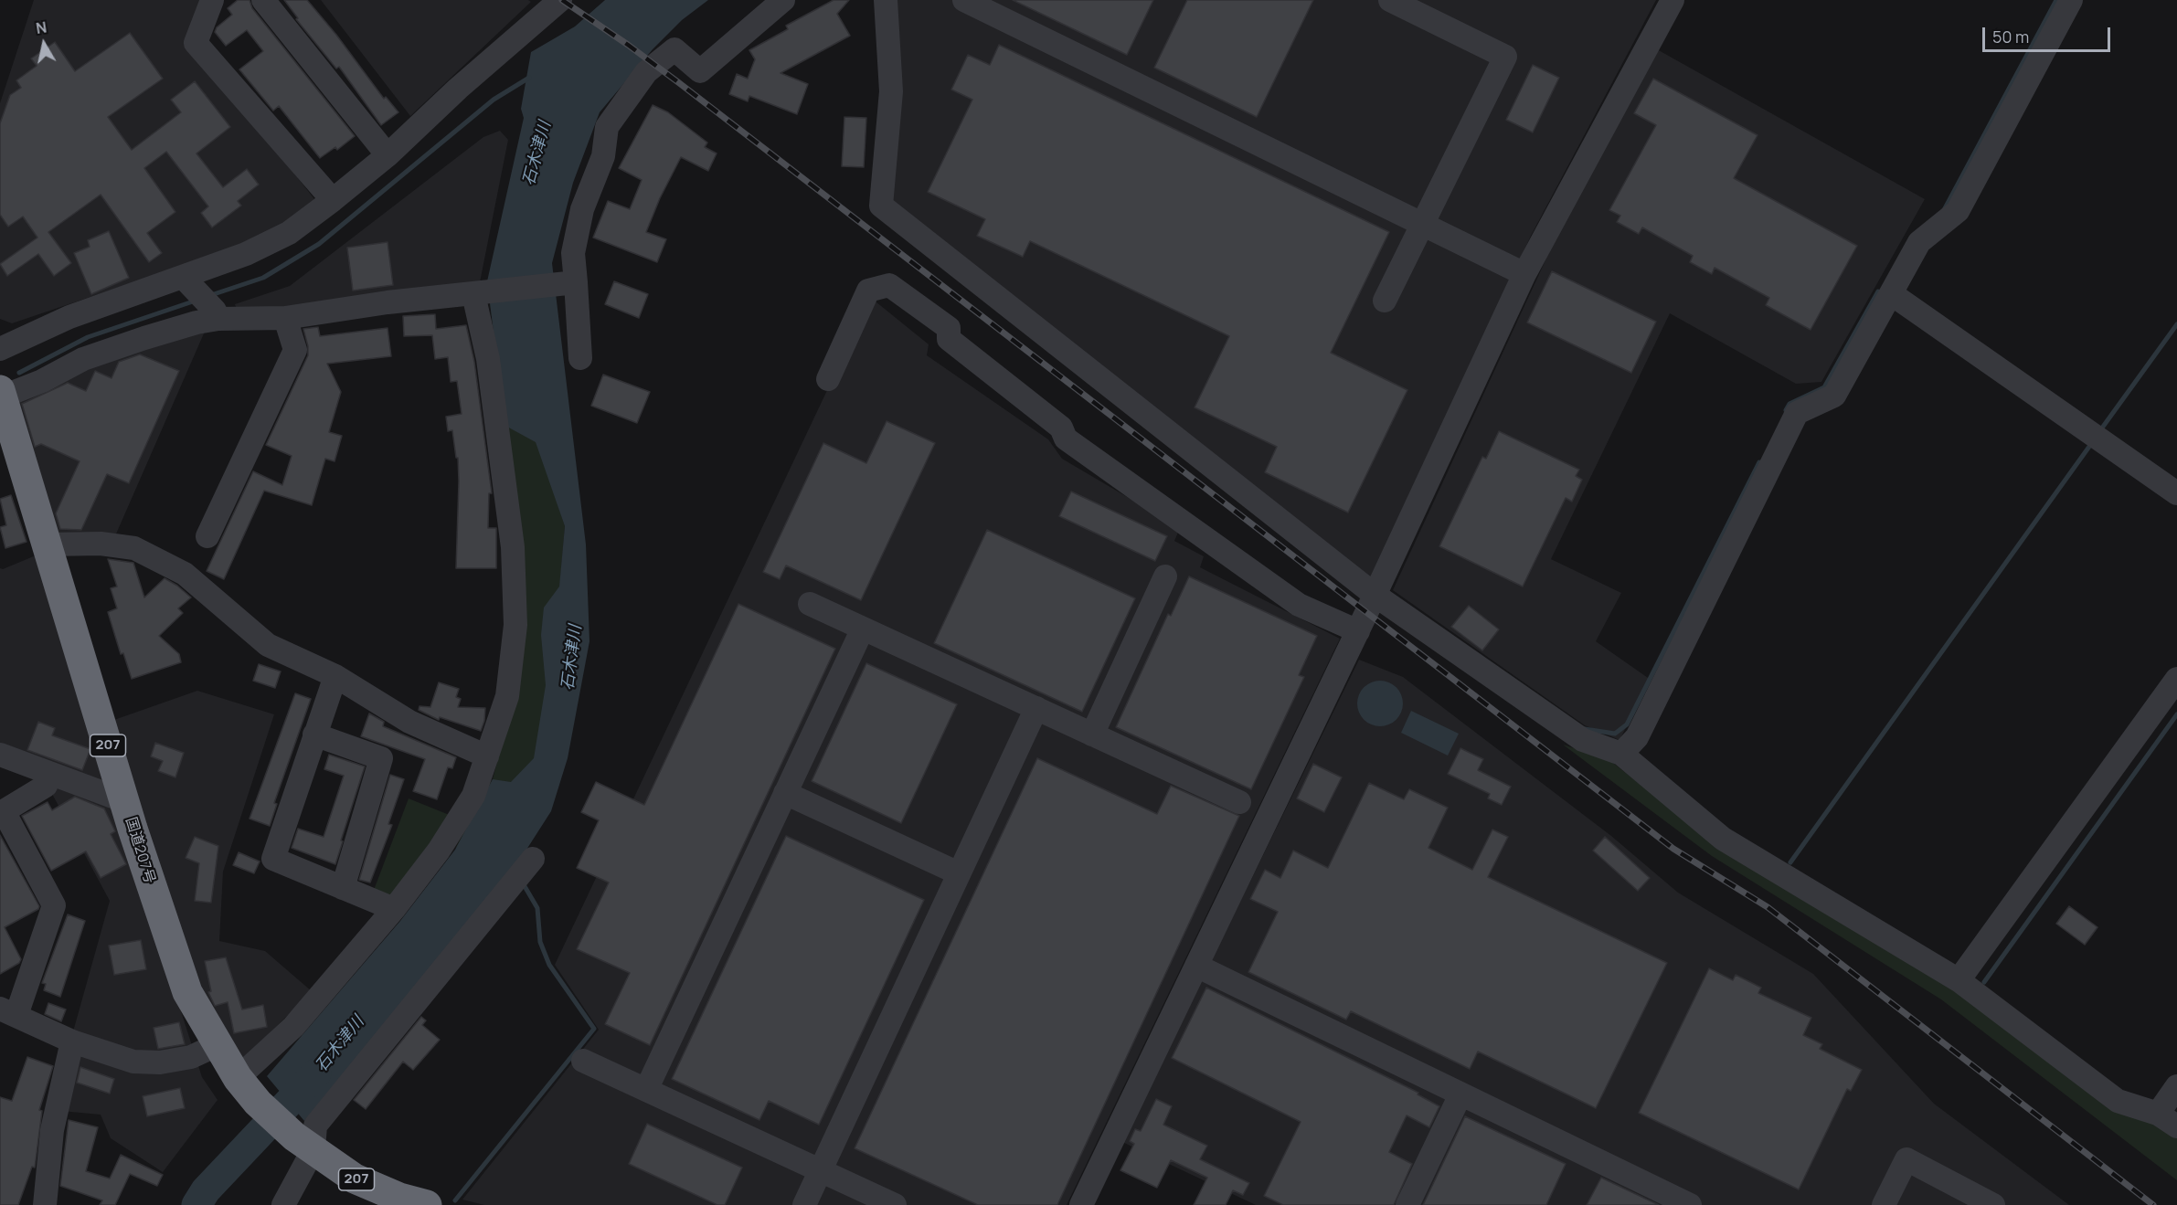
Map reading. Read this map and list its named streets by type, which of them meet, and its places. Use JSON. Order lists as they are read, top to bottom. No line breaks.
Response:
{"streets":{"highway":["207","国道207号"]},"water":["石木津川"],"scale_bar":"50 m","north":"top"}
